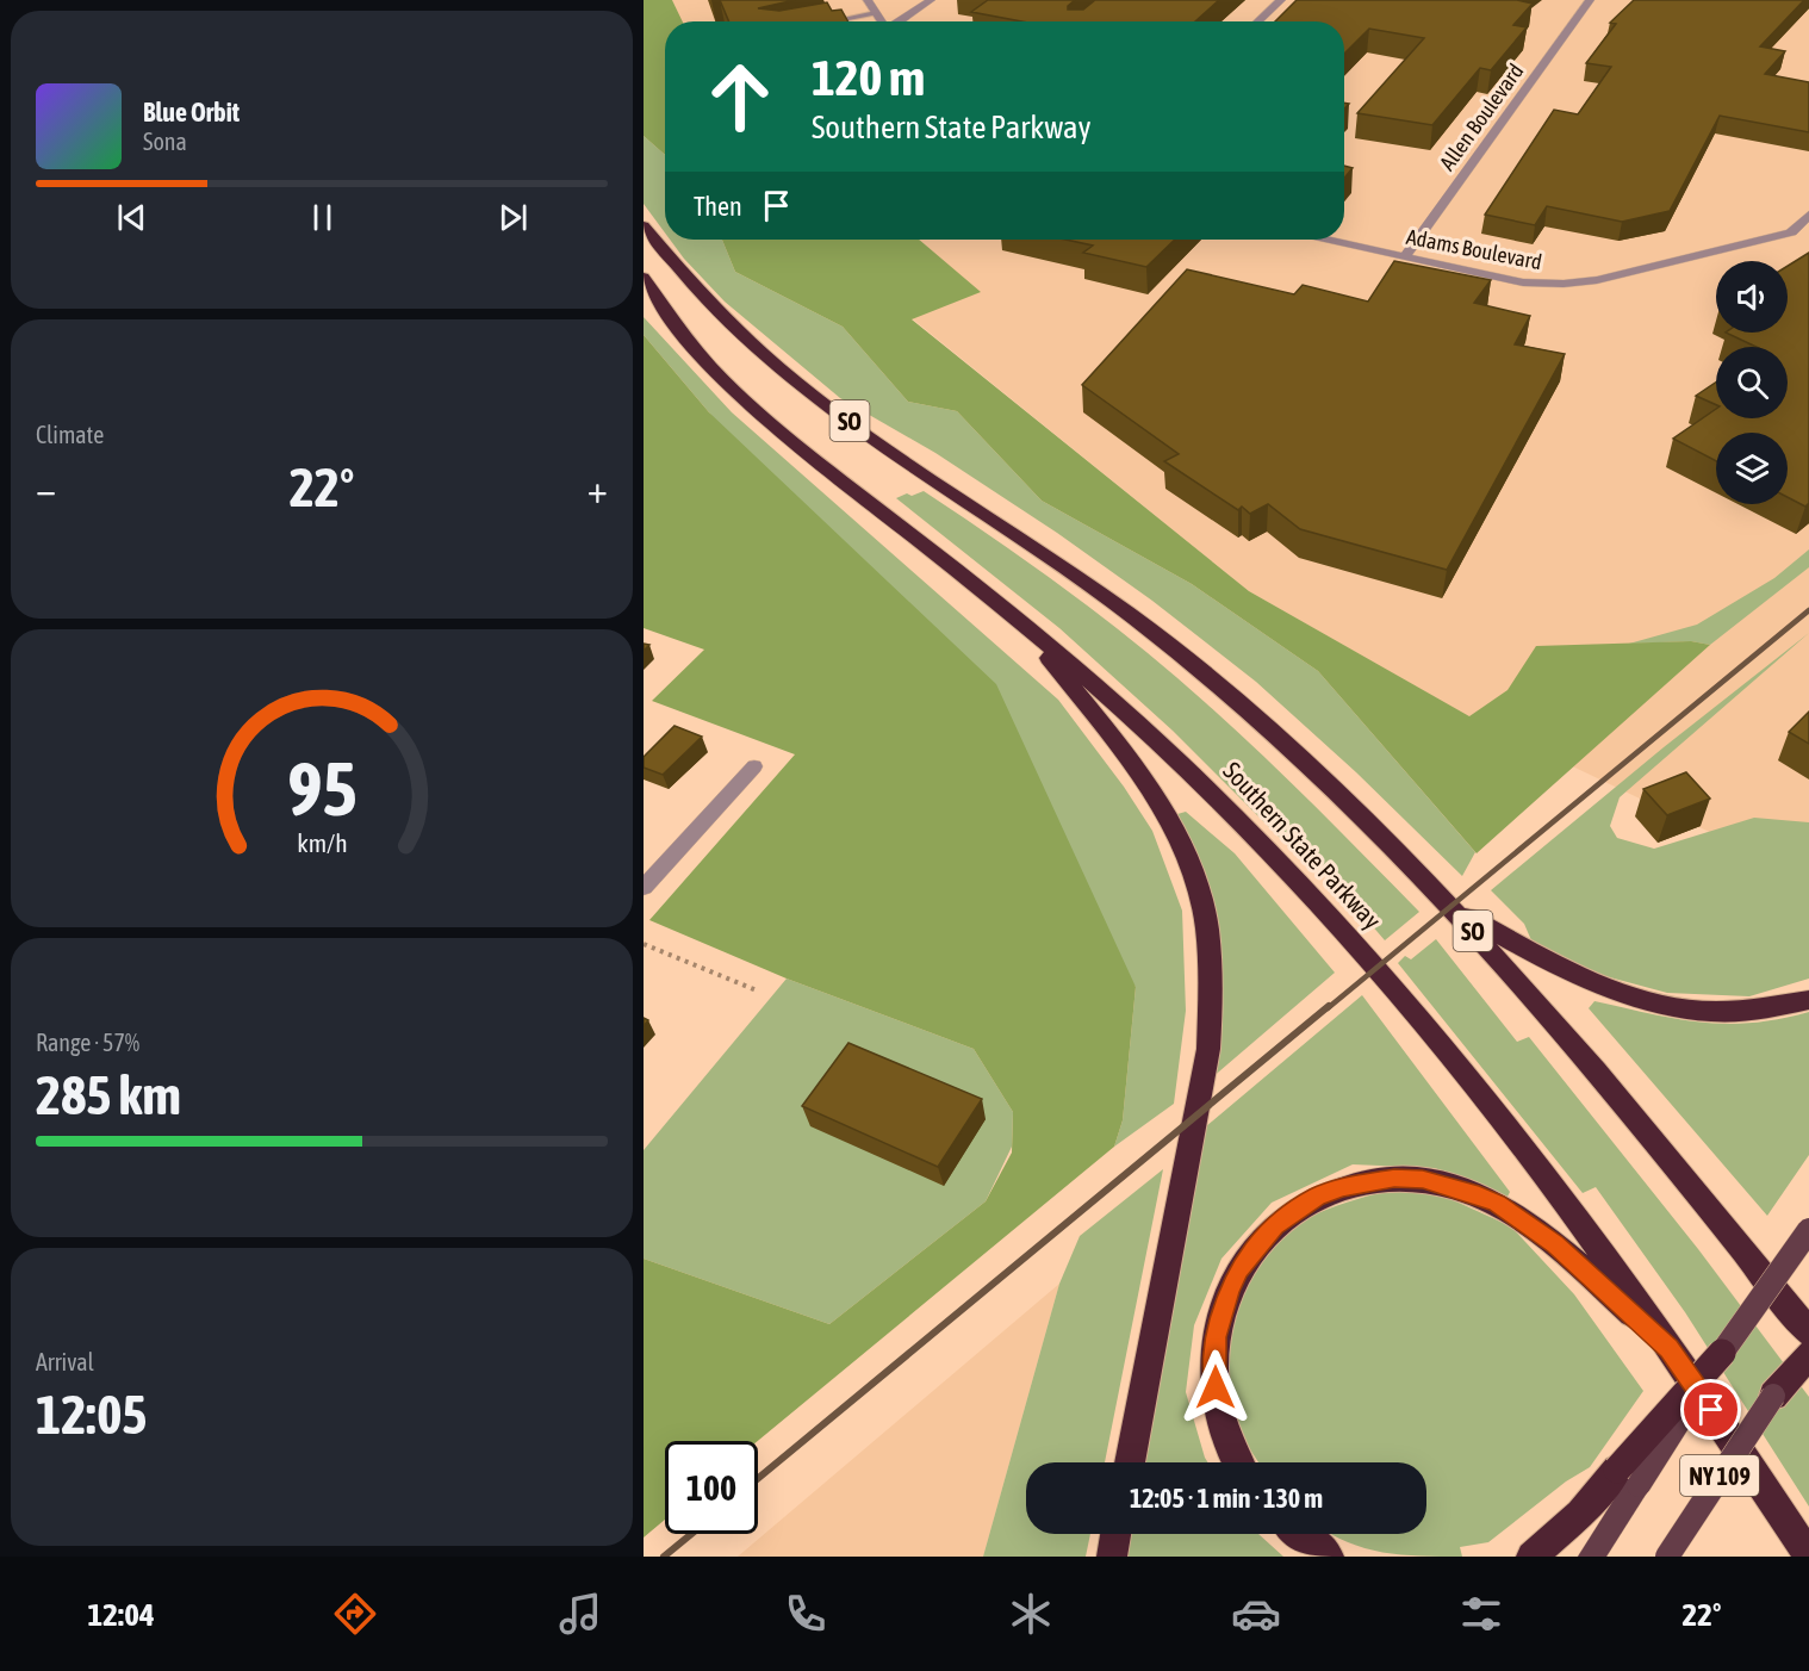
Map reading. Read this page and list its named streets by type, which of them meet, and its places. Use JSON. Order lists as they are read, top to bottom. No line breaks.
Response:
{"streets":{"highway":["SO","Southern State Parkway"],"main road":["NY 109"],"street":["Allen Boulevard","Adams Boulevard"]},"crossings":[["Allen Boulevard","Adams Boulevard"]],"page":{"turn":["120 m","Southern State Parkway"],"song":["Blue Orbit","Sona"],"then":"Then","tile":["Climate",["Range · 57%","285 km"],["Arrival","12:05"]],"heat":["−","22°","+"],"limit":"100","trip":"12:05 · 1 min · 130 m","tabs":["12:04","22°"],"gauge":["95","km/h"]}}
